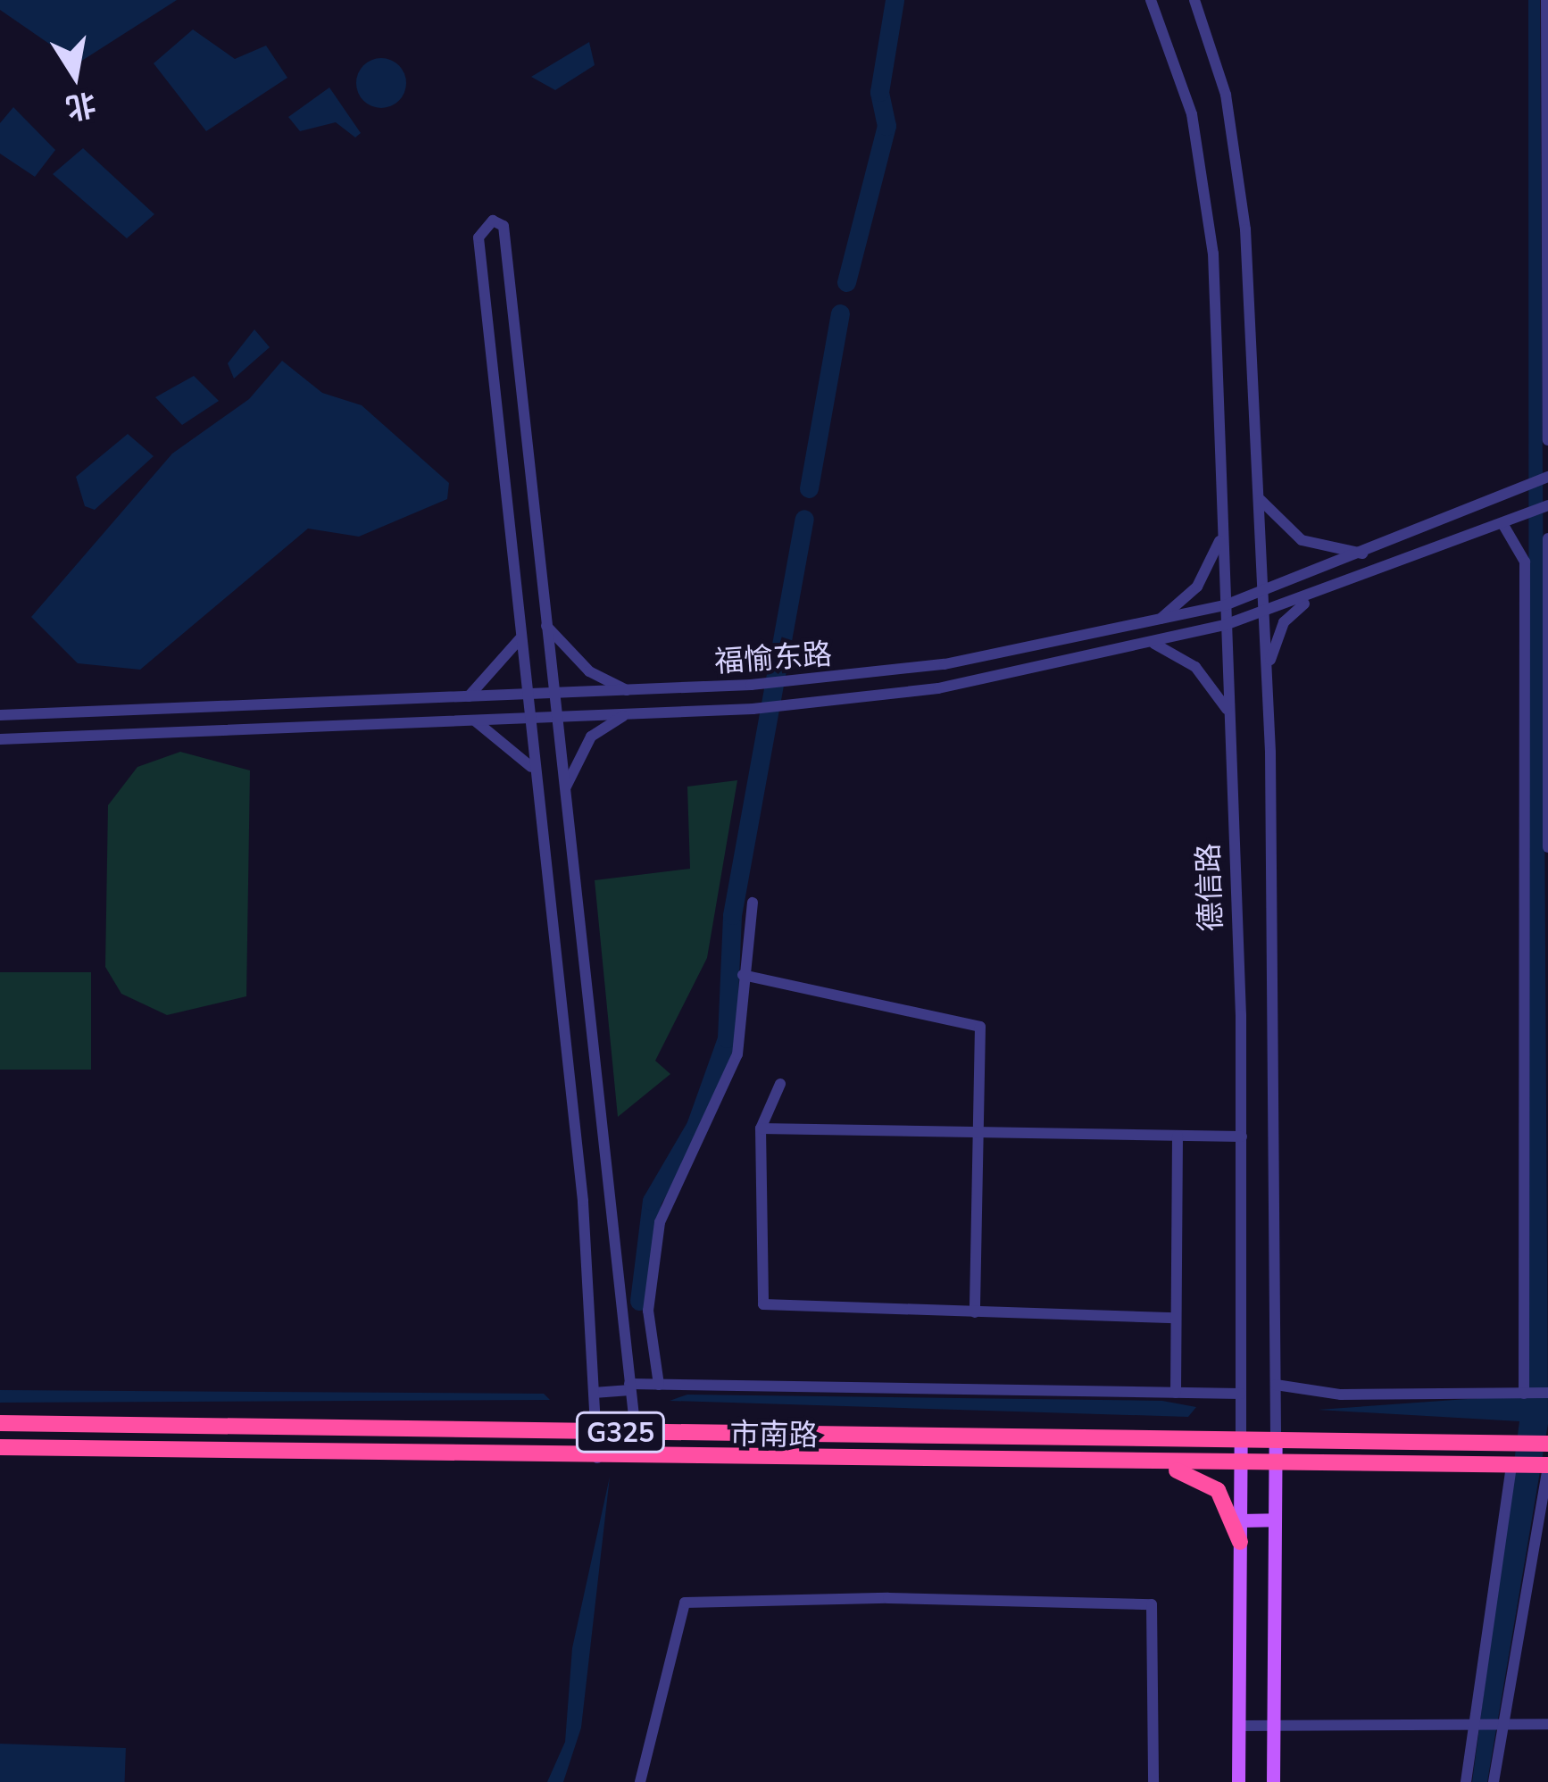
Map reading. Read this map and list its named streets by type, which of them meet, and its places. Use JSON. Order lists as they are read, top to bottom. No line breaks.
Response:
{"streets":{"highway":["G325","市南路"],"main road":["德信路"],"street":["福愉东路"]},"crossings":[["福愉东路","德信路"],["德信路","市南路"]],"north":"bottom"}
